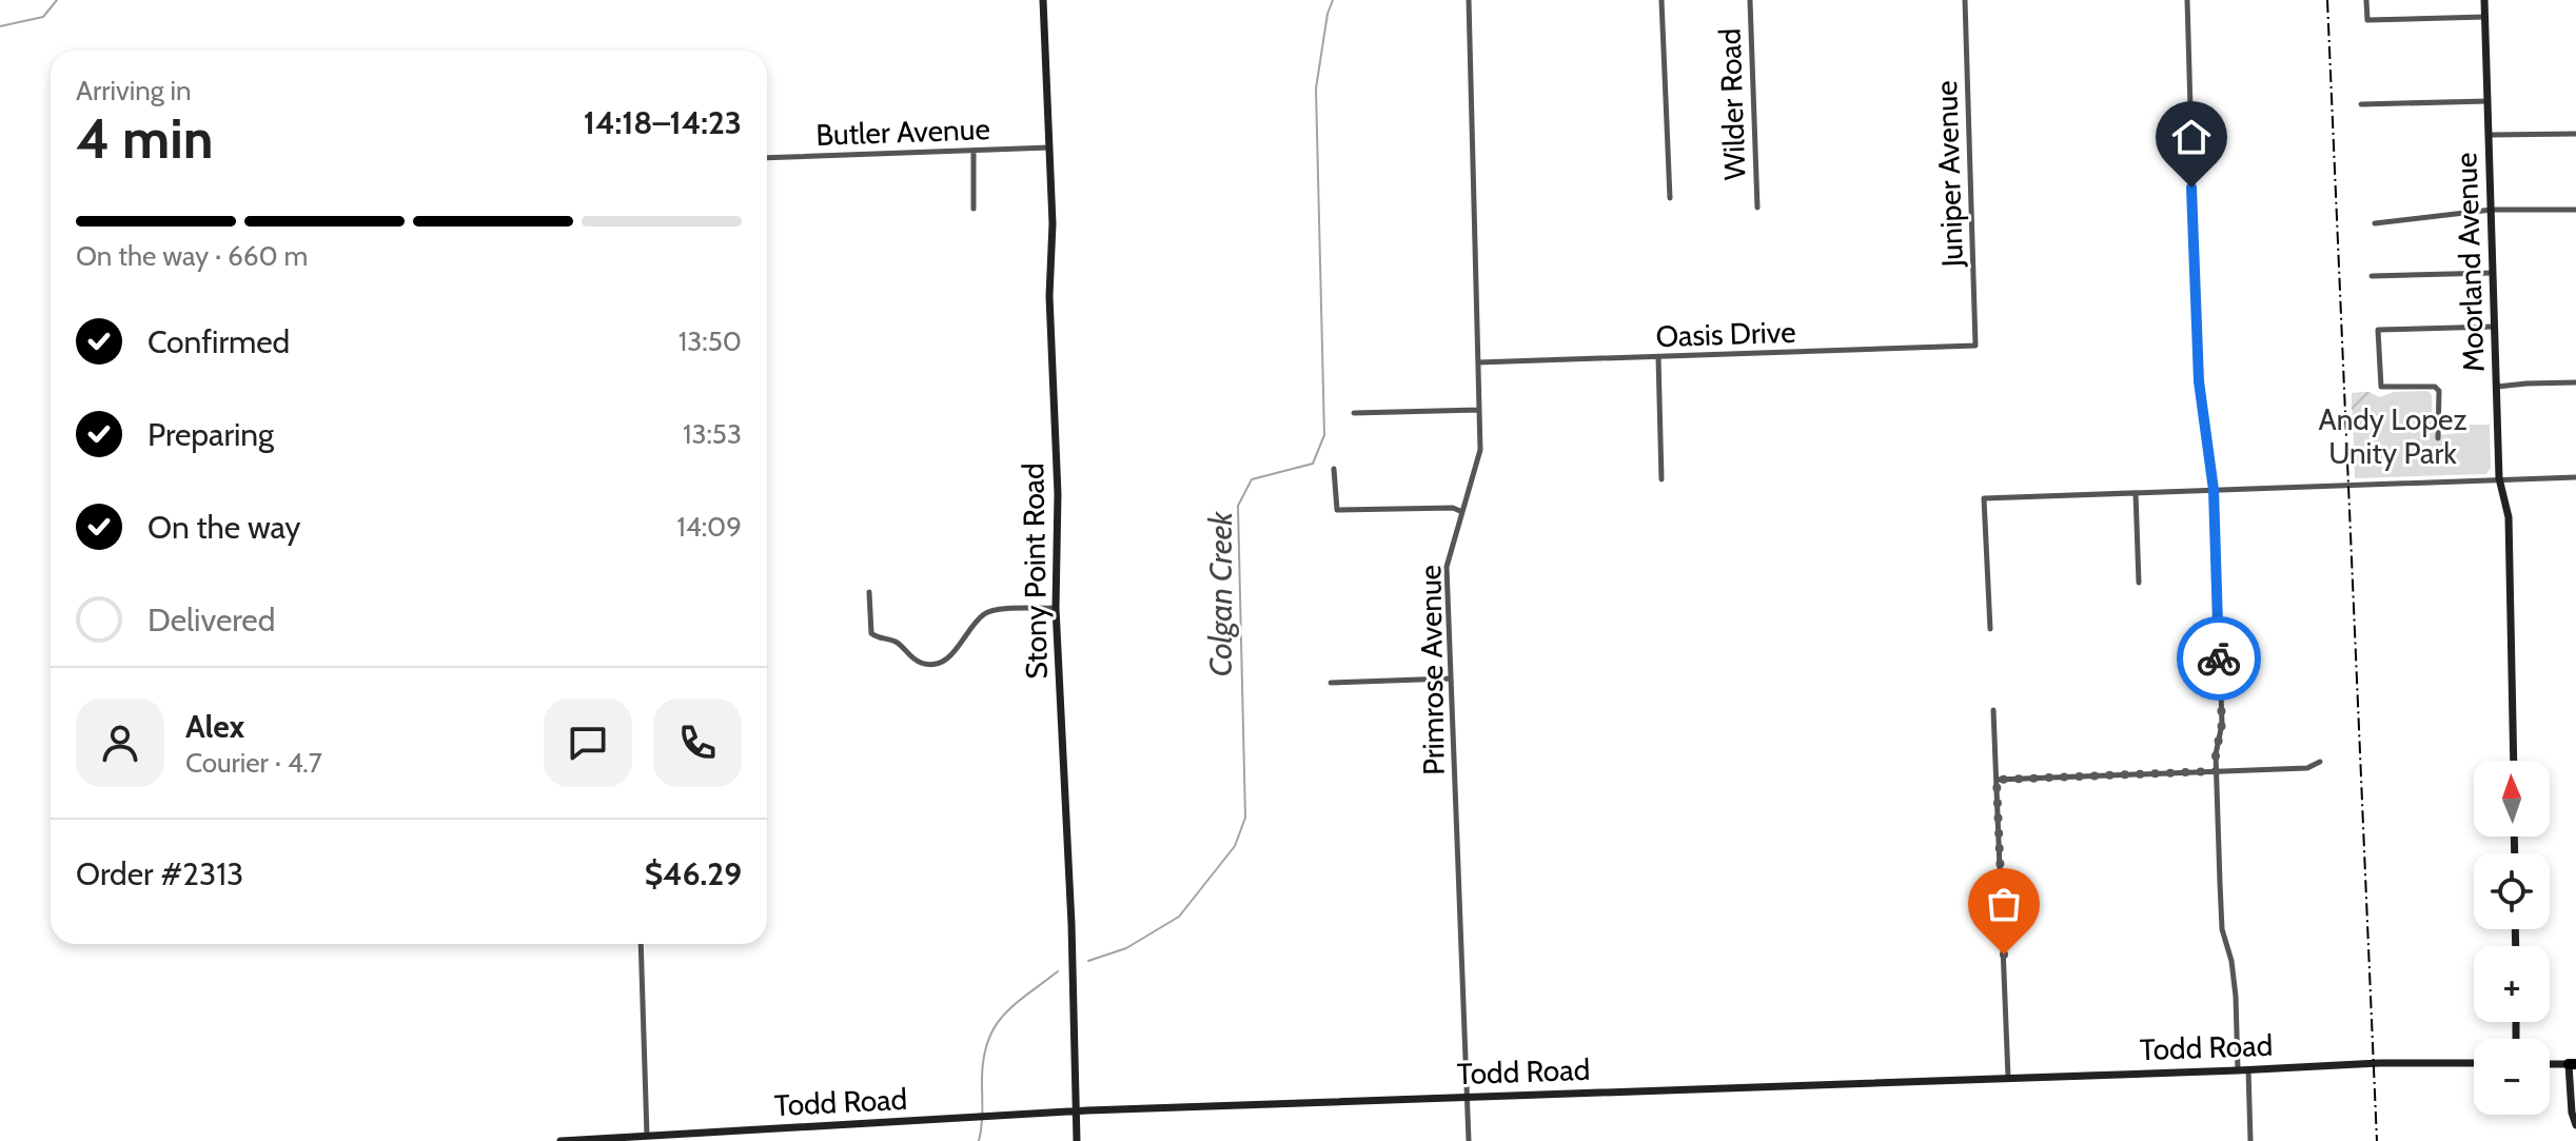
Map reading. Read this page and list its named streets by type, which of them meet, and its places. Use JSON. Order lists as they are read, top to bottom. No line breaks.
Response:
{"streets":{"main road":["Moorland Avenue","Stony Point Road","Todd Road"],"street":["Wilder Road","Butler Avenue","Juniper Avenue","Oasis Drive","Primrose Avenue"]},"crossings":[["Butler Avenue","Stony Point Road"],["Juniper Avenue","Oasis Drive"],["Oasis Drive","Primrose Avenue"],["Stony Point Road","Todd Road"],["Primrose Avenue","Todd Road"]],"water":["Colgan Creek"],"parks":["Andy Lopez Unity Park"],"north":"top","page":{"heading":["4 min","Arriving in","14:18–14:23"],"panel":["Alex","Courier · 4.7","Order #2313","$46.29"],"bar":"On the way · 660 m","list":[["Confirmed","13:50"],["Preparing","13:53"],["On the way","14:09"],"Delivered"],"map_buttons":["+","−"]}}
